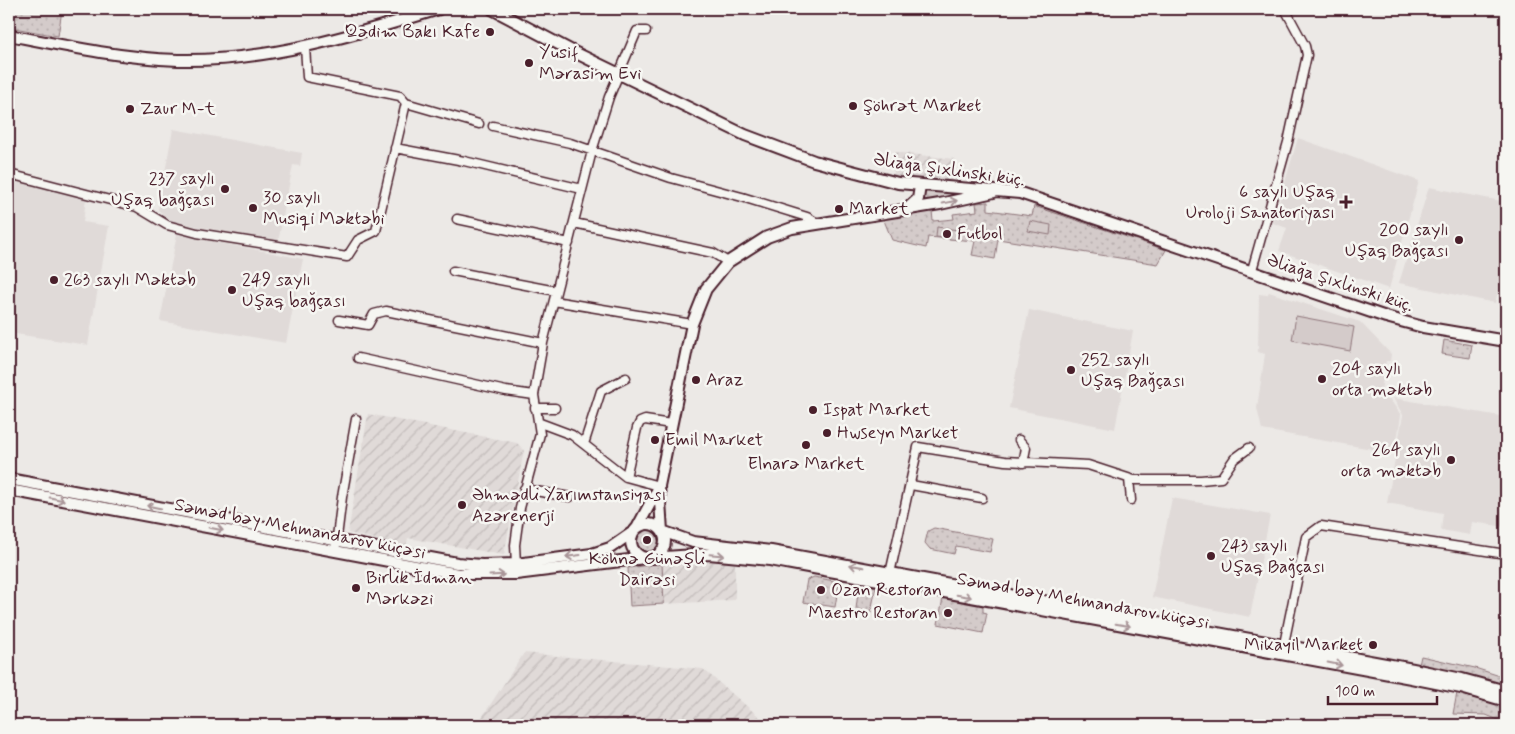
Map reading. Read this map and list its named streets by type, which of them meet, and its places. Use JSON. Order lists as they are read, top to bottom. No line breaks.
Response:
{"streets":{"main road":["Əliağa Şıxlinski küç.","Səməd bəy Mehmandarov küçəsi"]},"places":{"other":["Qədim Bakı Kafe","Yusif Mərasim Evi","Şöhrət Market","Zaur M-t","237 saylı Uşaq bağçası","30 saylı Musiqi Məktəbi","Market","Futbol","200 saylı Uşaq Bağçası","263 saylı Məktəb","249 saylı Uşaq bağçası","252 saylı Uşaq Bağçası","204 saylı orta məktəb","Araz","Ispat Market","Hwseyn Market","Emil Market","Elnarə Market","264 saylı orta məktəb","Əhmədli Yarımstansiyası Azərenerji","Köhnə Günəşli Dairəsi","243 saylı Uşaq Bağçası","Birlik İdman Mərkəzi","Ozan Restoran","Maestro Restoran","Mikayil Market"],"health":["6 saylı Uşaq Uroloji Sanatoriyası"]},"scale_bar":"100 m"}
